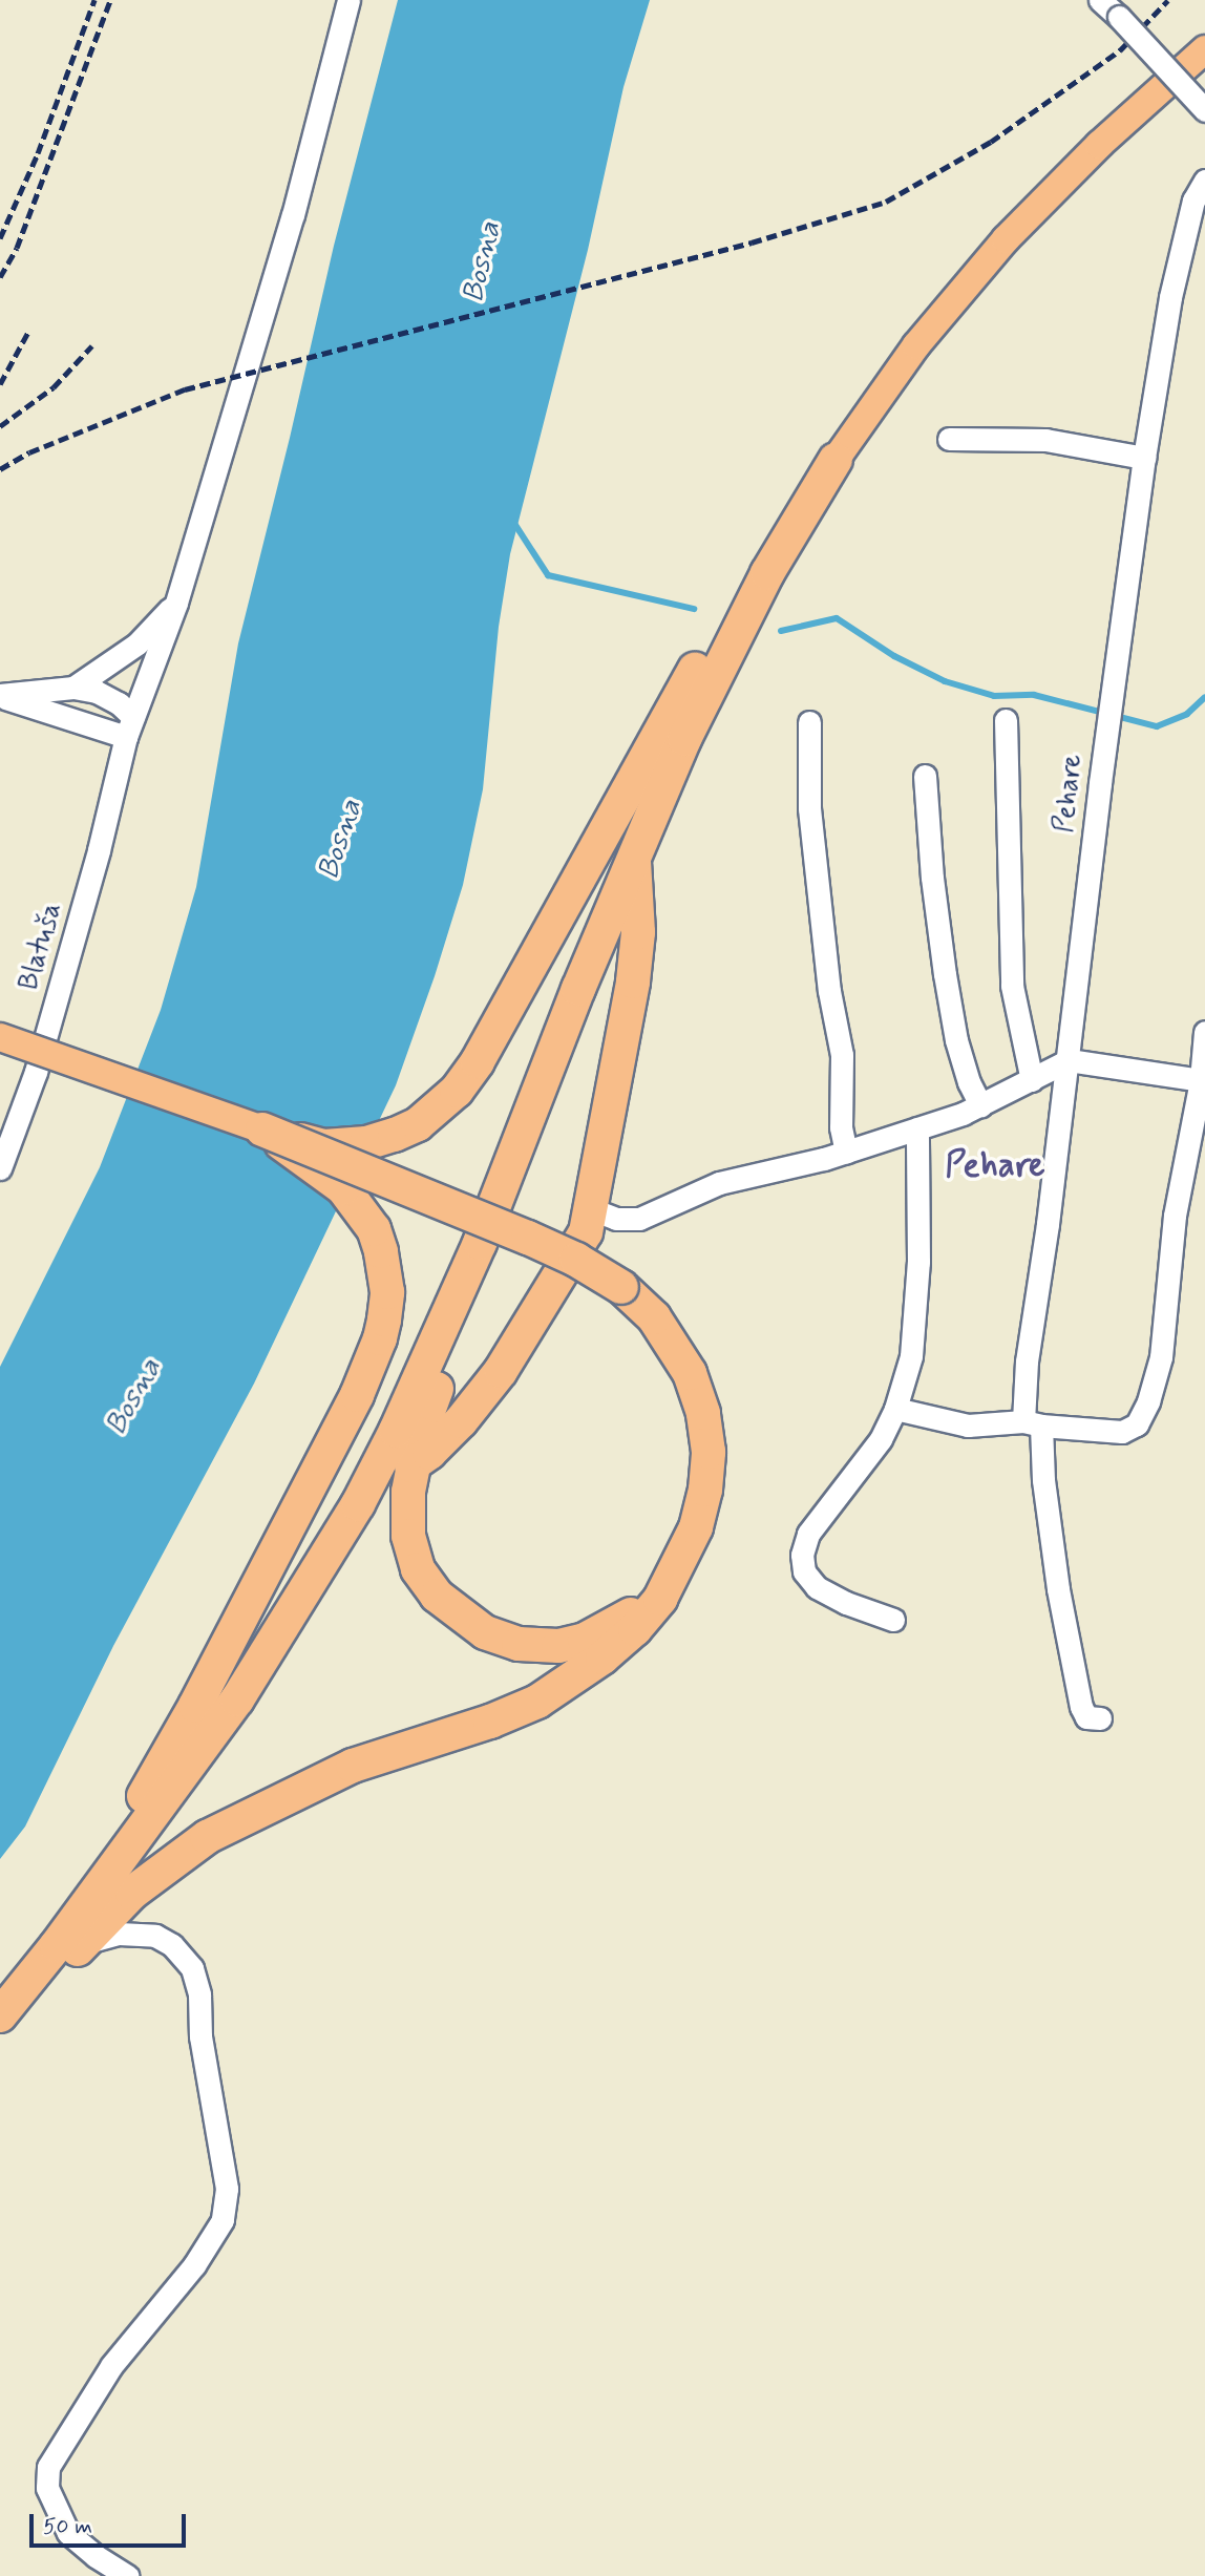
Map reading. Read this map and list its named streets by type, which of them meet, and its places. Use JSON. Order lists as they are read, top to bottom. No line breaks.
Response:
{"streets":{"street":["Pehare","Blatuša"]},"districts":["Pehare"],"water":["Bosna"],"scale_bar":"50 m"}
